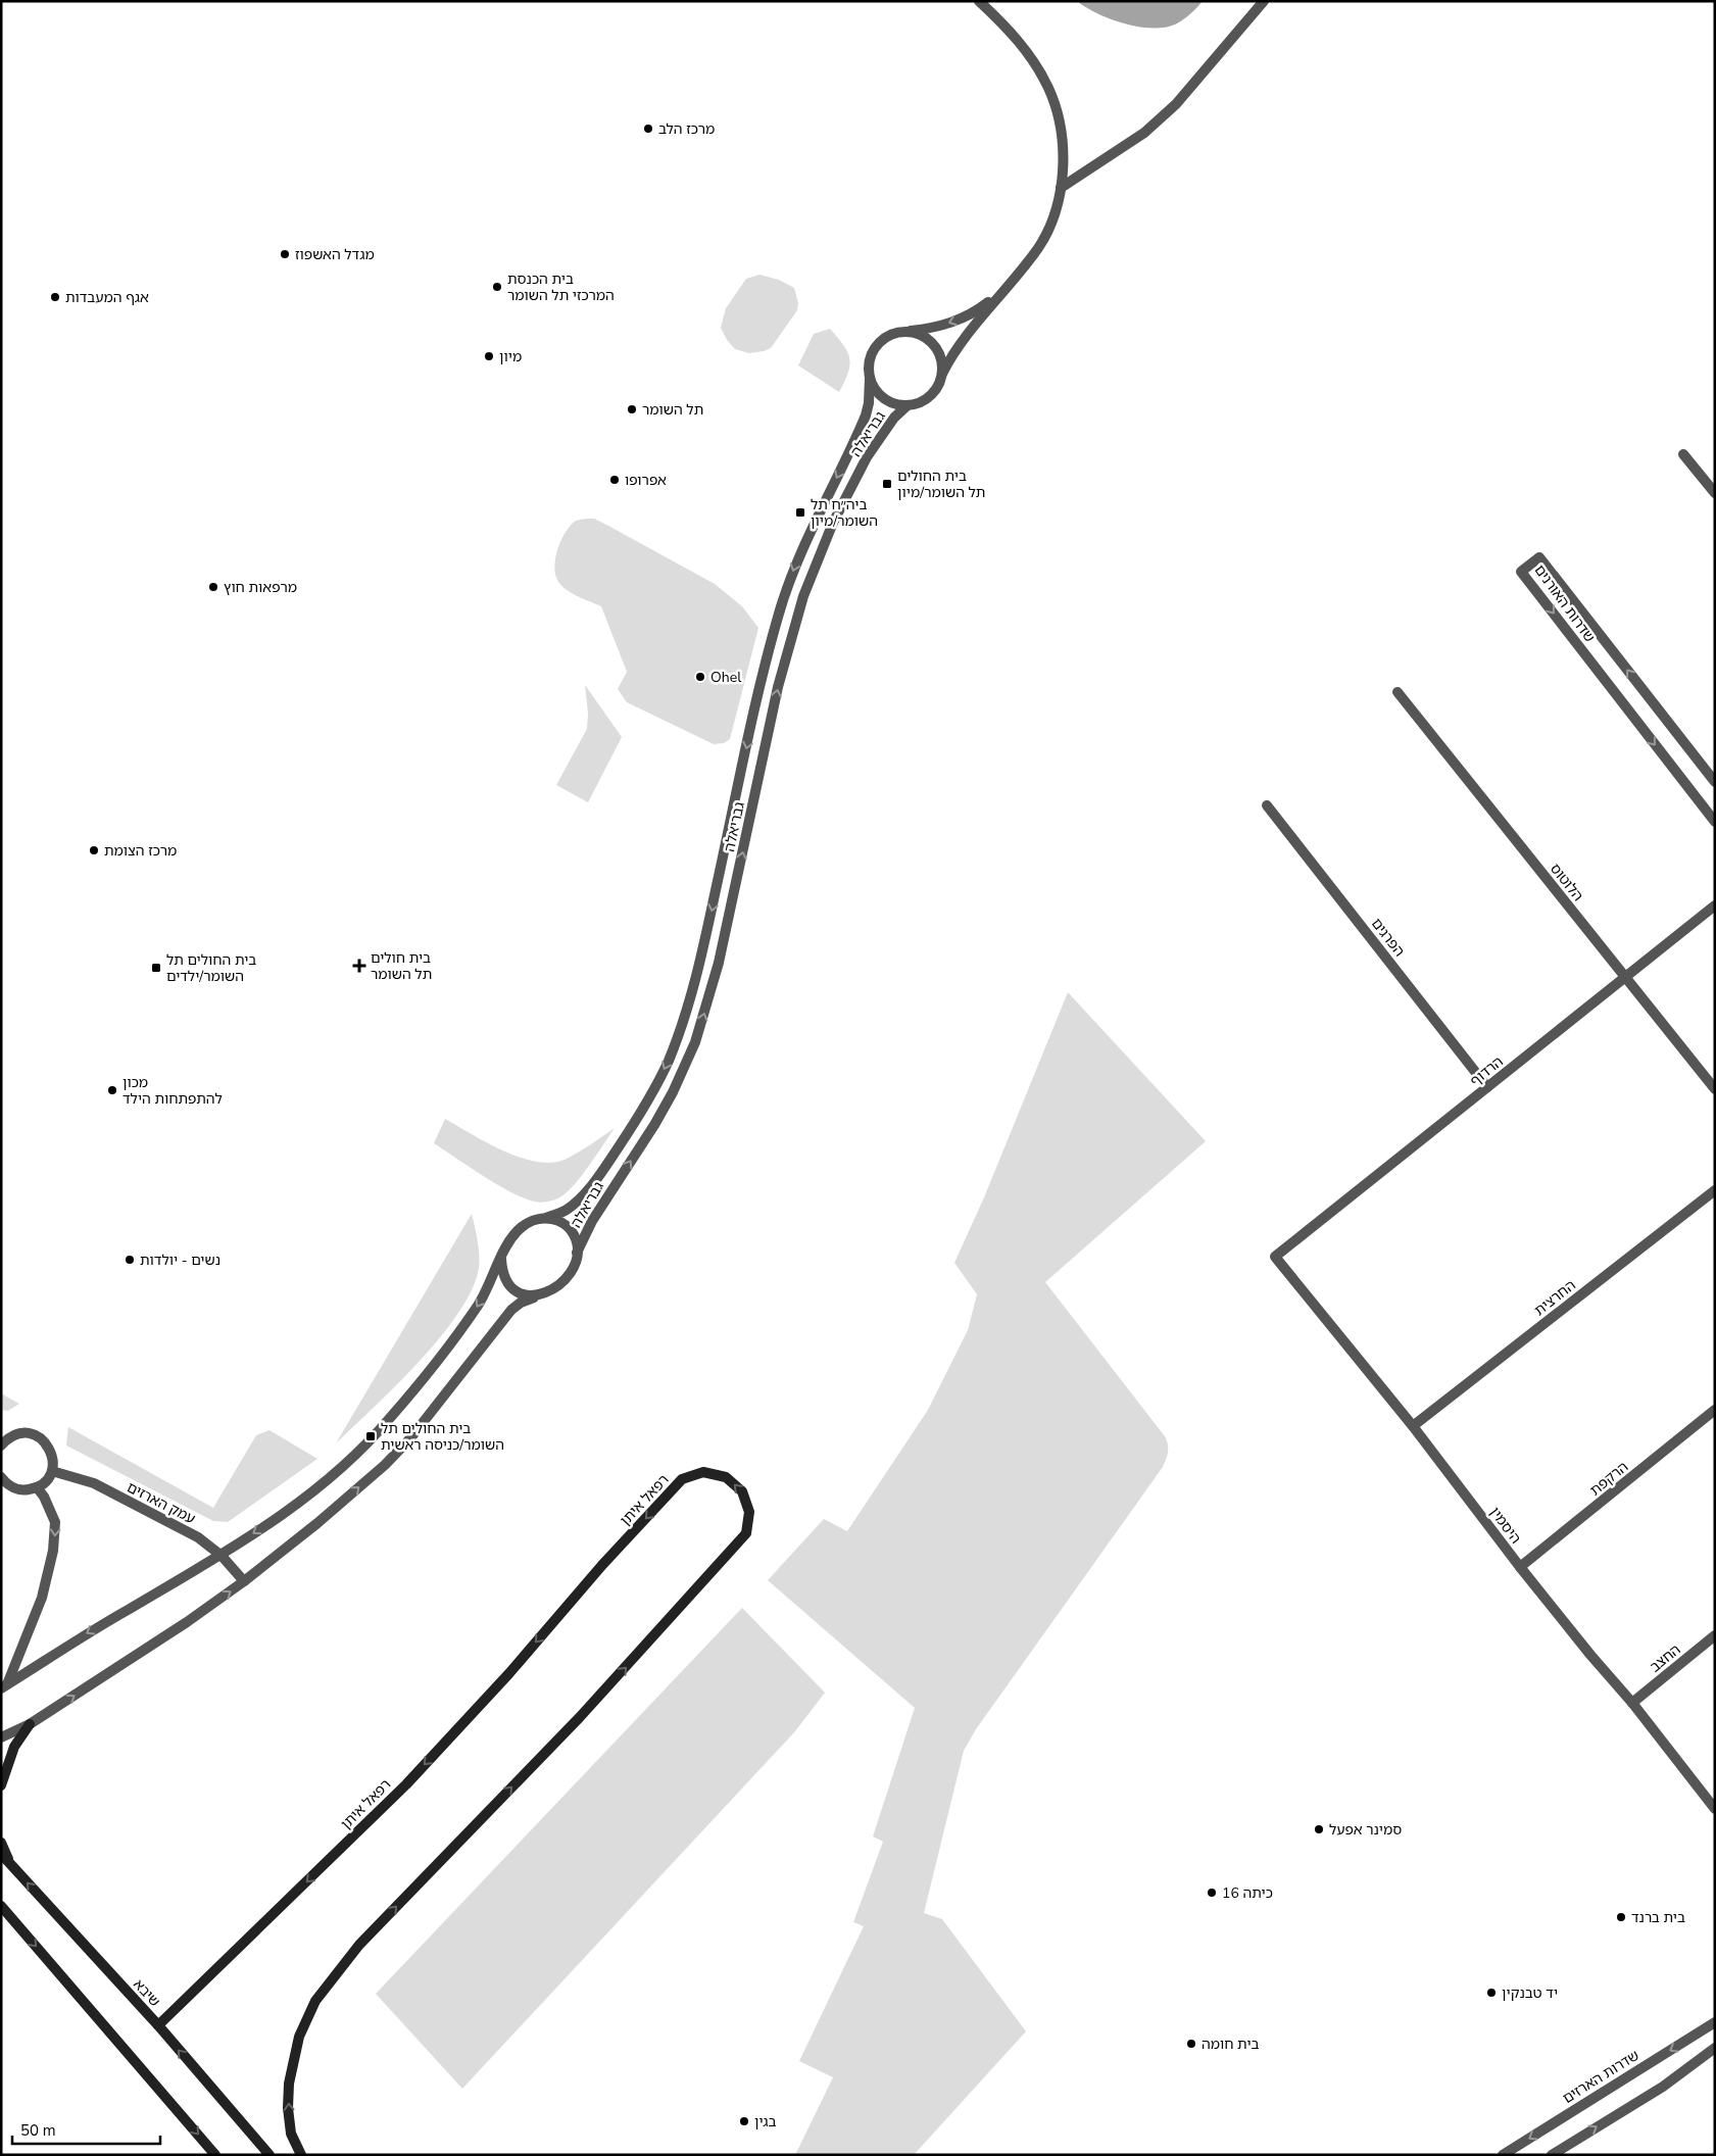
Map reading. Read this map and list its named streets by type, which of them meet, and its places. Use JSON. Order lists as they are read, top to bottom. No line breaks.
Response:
{"streets":{"main road":["רפאל איתן","שיבא"],"street":["גבריאלה","שדרות האורנים","הלוטוס","הפרגים","הרדוף","החרצית","הרקפת","עמק הארזים","היסמין","החצב","שדרות הארזים"]},"crossings":[["הלוטוס","הרדוף"],["הפרגים","הרדוף"],["הרדוף","היסמין"],["החרצית","היסמין"],["הרקפת","היסמין"],["רפאל איתן","שיבא"],["היסמין","החצב"]],"places":{"other":["מרכז הלב","מגדל האשפוז","בית הכנסת המרכזי תל השומר","אגף המעבדות","מיון","תל השומר","אפרופו","מרפאות חוץ","Ohel","מרכז הצומת","מכון להתפתחות הילד","נשים - יולדות","סמינר אפעל","כיתה 16","בית ברנד","יד טבנקין","בית חומה","בגין"],"transit":["בית החולים תל השומר/מיון","ביה״ח תל השומר/מיון","בית החולים תל השומר/ילדים","בית החולים תל השומר/כניסה ראשית"],"health":["בית חולים תל השומר"]},"scale_bar":"50 m"}
